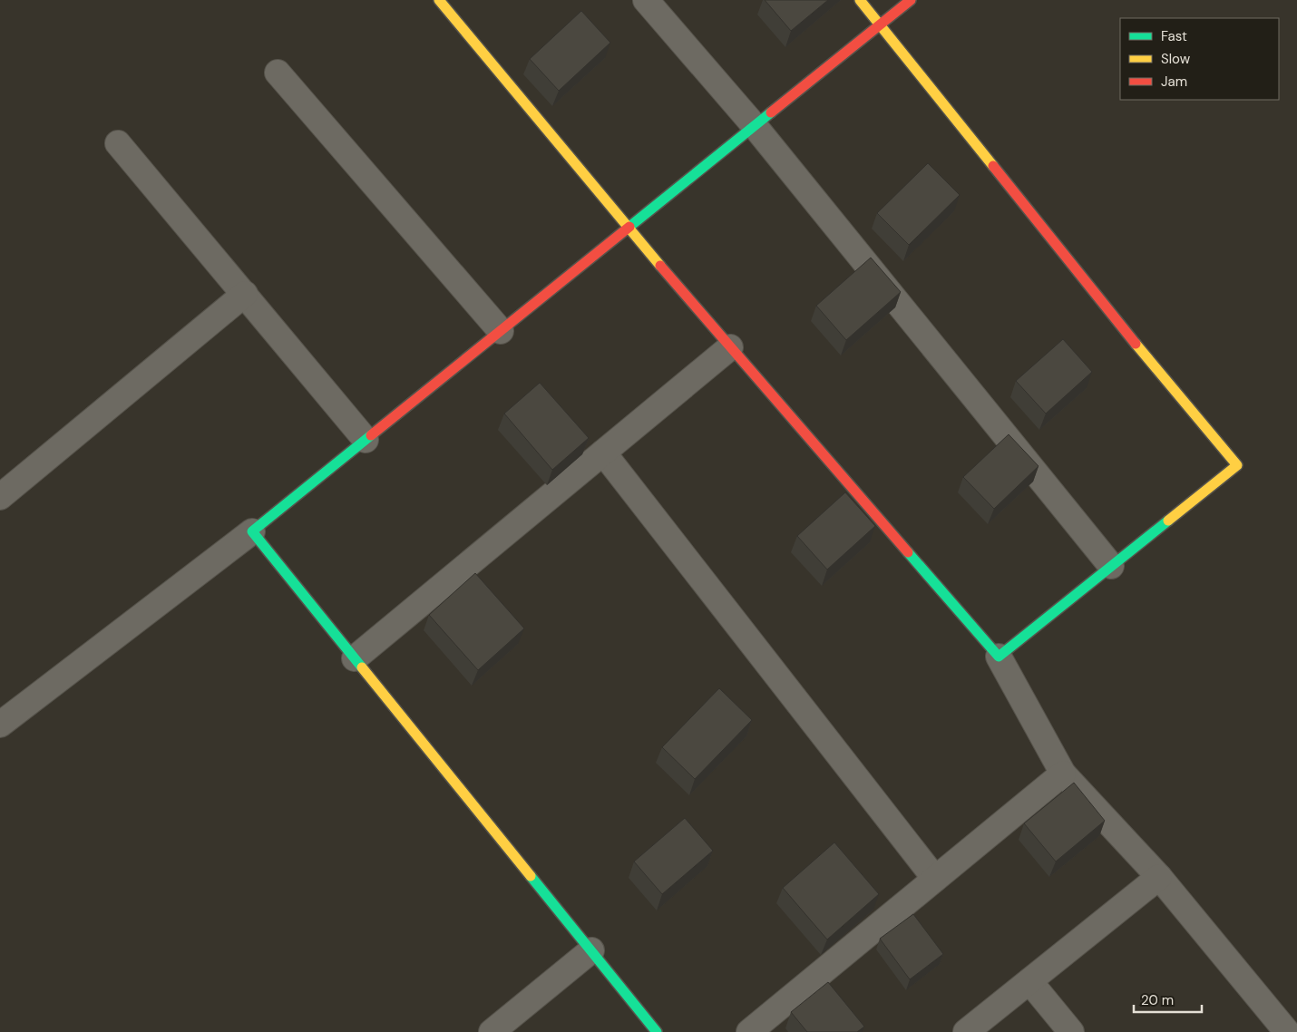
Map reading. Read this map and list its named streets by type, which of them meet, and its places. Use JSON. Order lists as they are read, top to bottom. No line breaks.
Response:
{"legend":["Fast","Slow","Jam"],"scale_bar":"20 m"}
